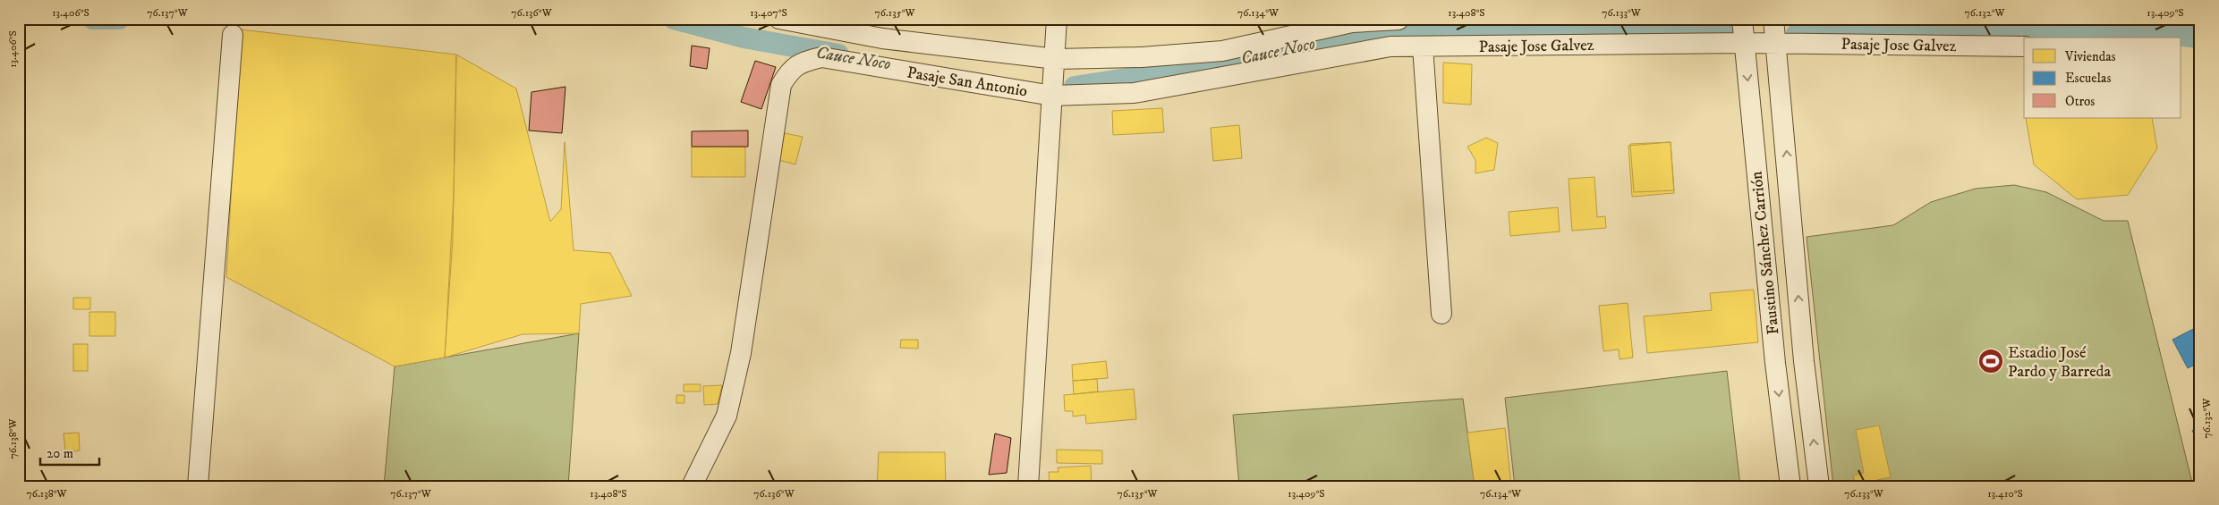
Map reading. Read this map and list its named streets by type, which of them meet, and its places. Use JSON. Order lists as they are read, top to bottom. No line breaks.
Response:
{"streets":{"street":["Pasaje Jose Galvez","Pasaje San Antonio","Faustino Sánchez Carrión"]},"crossings":[["Pasaje Jose Galvez","Pasaje San Antonio"],["Pasaje Jose Galvez","Faustino Sánchez Carrión"]],"water":["Cauce Noco"],"places":{"sports":["Estadio José Pardo y Barreda"]},"legend":["Viviendas","Escuelas","Otros"],"scale_bar":"20 m","coordinates":["13.406°S","76.137°W","76.136°W","13.407°S","76.135°W","76.134°W","13.408°S","76.133°W","76.132°W","13.409°S","76.138°W","13.410°S"]}
